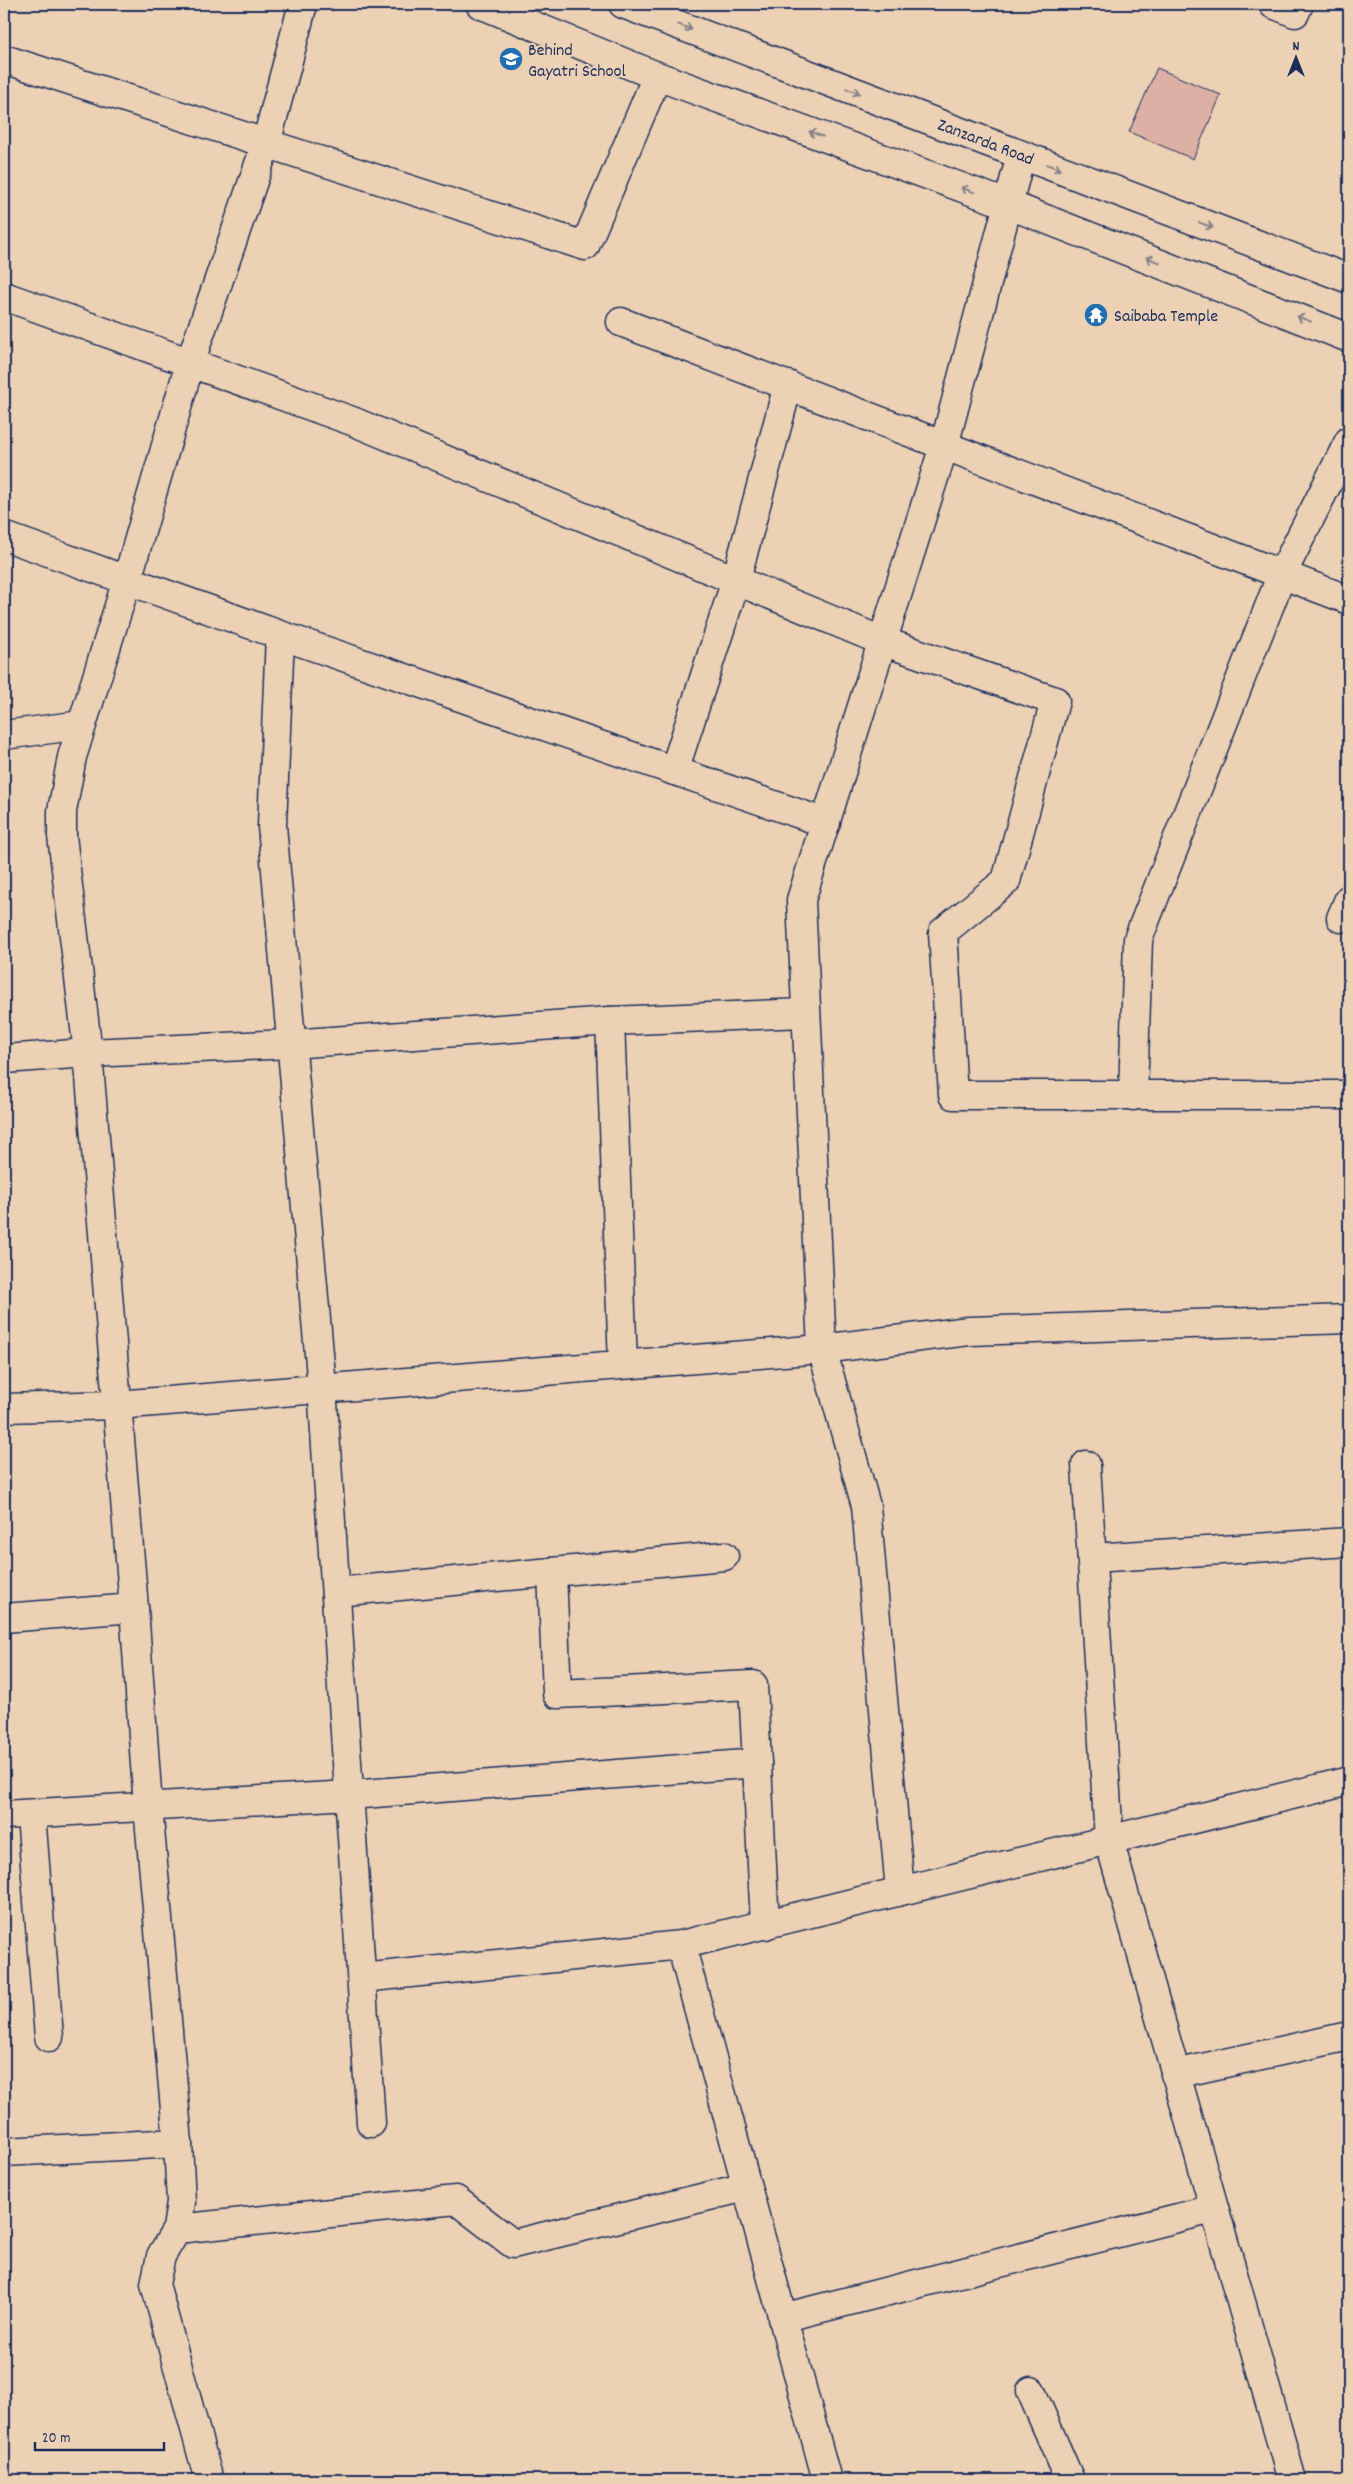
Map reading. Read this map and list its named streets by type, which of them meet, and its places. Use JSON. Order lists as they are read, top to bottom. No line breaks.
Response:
{"streets":{"street":["Zanzarda Road"]},"places":{"school or university":["Behind Gayatri School"],"temple":["Saibaba Temple"]},"scale_bar":"20 m","north":"top"}
